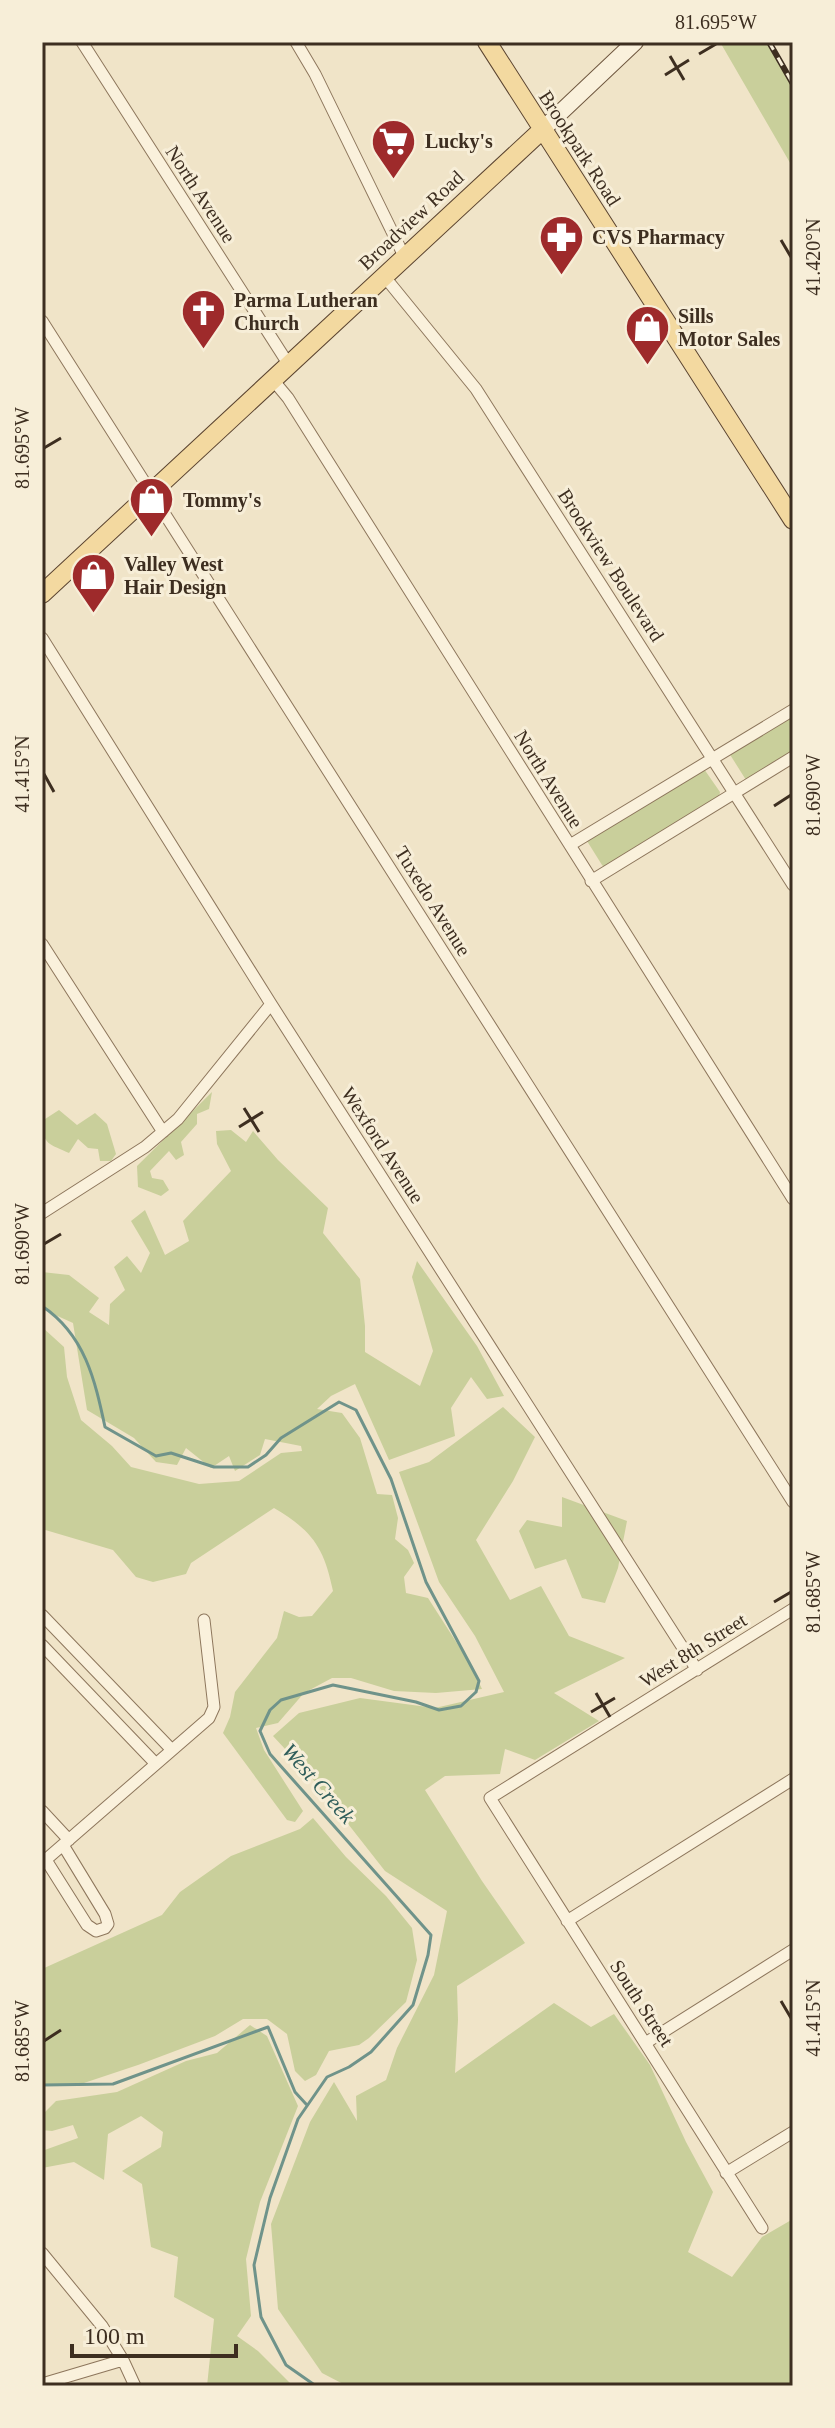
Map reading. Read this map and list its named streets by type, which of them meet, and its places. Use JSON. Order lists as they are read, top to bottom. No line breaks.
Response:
{"streets":{"main road":["Brookpark Road","Broadview Road"],"street":["North Avenue","Brookview Boulevard","Tuxedo Avenue","Wexford Avenue","West 8th Street","South Street"]},"crossings":[["Brookpark Road","Broadview Road"],["North Avenue","Broadview Road"],["Broadview Road","Brookview Boulevard"],["Broadview Road","Tuxedo Avenue"],["Wexford Avenue","West 8th Street"],["West 8th Street","South Street"]],"water":["West Creek"],"places":{"supermarket":["Lucky's"],"pharmacy":["CVS Pharmacy"],"church":["Parma Lutheran Church"],"shop":["Sills Motor Sales","Tommy's","Valley West Hair Design"]},"scale_bar":"100 m","coordinates":["81.695°W","41.420°N","41.415°N","81.690°W","81.685°W"]}
